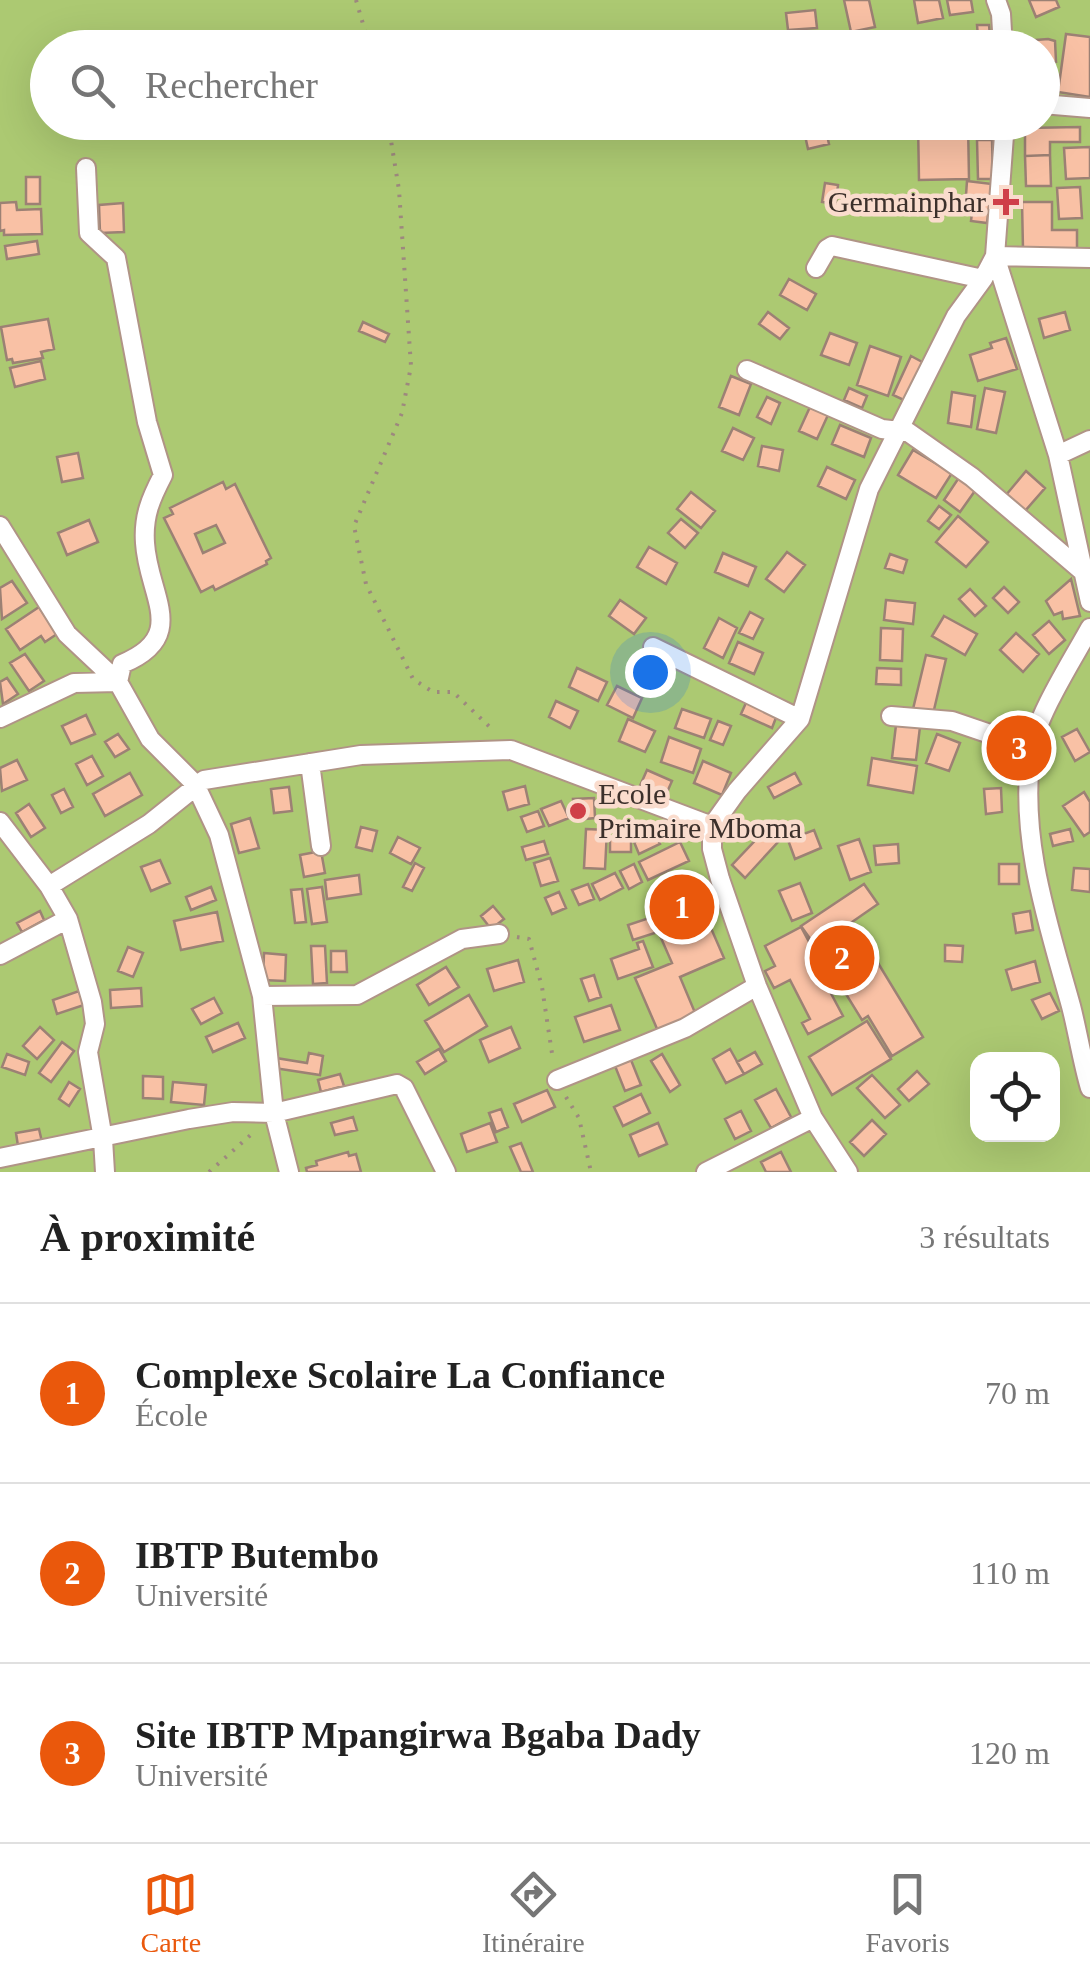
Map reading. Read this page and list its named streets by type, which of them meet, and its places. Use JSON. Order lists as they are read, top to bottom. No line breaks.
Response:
{"places":{"health":["Germainphar"],"other":["Ecole Primaire Mboma"]},"page":{"search":"Rechercher","pins":["3","1","2"],"heading":["À proximité","3 résultats"],"list":[{"mark":"1","name":"Complexe Scolaire La Confiance","note":"École","value":"70 m"},{"mark":"2","name":"IBTP Butembo","note":"Université","value":"110 m"},{"mark":"3","name":"Site IBTP Mpangirwa Bgaba Dady","note":"Université","value":"120 m"}],"nav":["Carte","Itinéraire","Favoris"]}}
